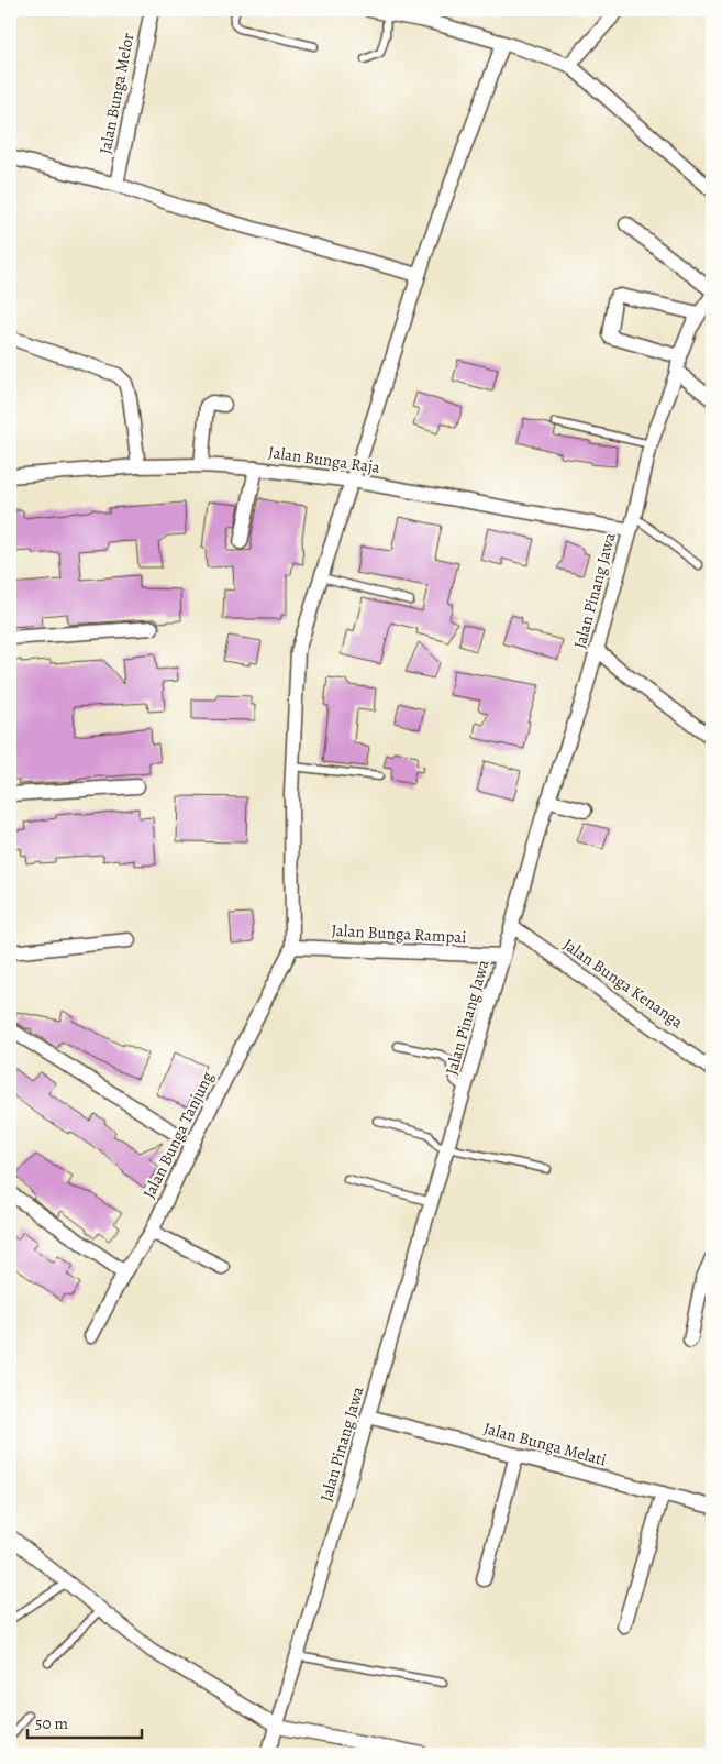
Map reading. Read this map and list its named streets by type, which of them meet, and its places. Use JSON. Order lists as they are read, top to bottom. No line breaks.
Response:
{"streets":{"street":["Jalan Bunga Melor","Jalan Bunga Raja","Jalan Pinang Jawa","Jalan Bunga Rampai","Jalan Bunga Kenanga","Jalan Bunga Tanjung","Jalan Bunga Melati"]},"crossings":[["Jalan Bunga Raja","Jalan Pinang Jawa"],["Jalan Pinang Jawa","Jalan Bunga Rampai"],["Jalan Pinang Jawa","Jalan Bunga Kenanga"],["Jalan Pinang Jawa","Jalan Bunga Melati"],["Jalan Bunga Rampai","Jalan Bunga Tanjung"]],"scale_bar":"50 m"}
